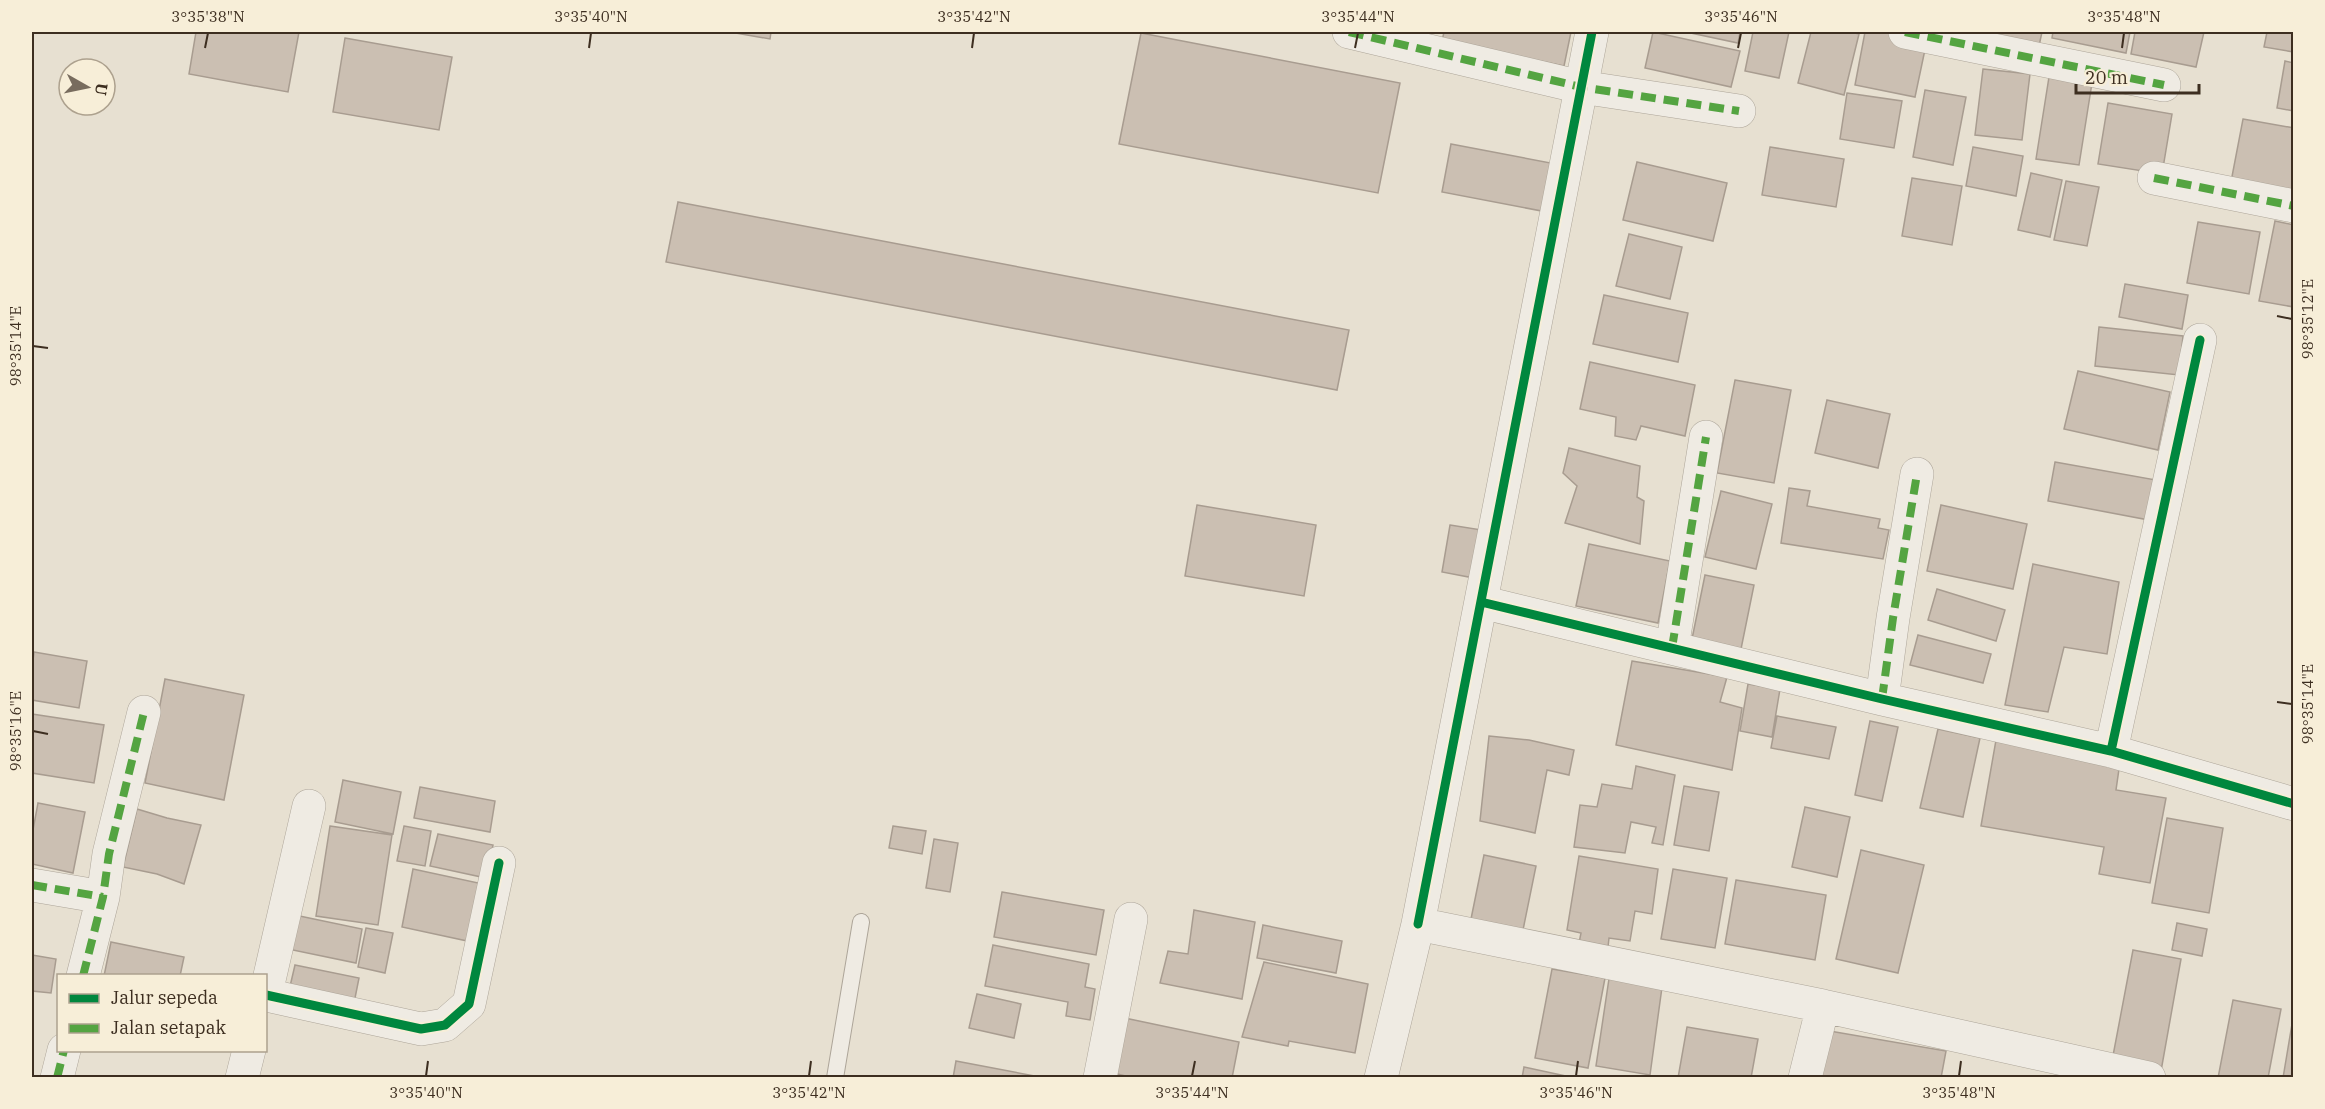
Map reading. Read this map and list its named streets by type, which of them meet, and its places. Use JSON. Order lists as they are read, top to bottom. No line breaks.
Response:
{"legend":["Jalur sepeda","Jalan setapak"],"scale_bar":"20 m","north":"right","coordinates":["3°35'38\"N","3°35'40\"N","3°35'42\"N","3°35'44\"N","3°35'46\"N","3°35'48\"N","98°35'12\"E","98°35'14\"E","98°35'16\"E"]}
